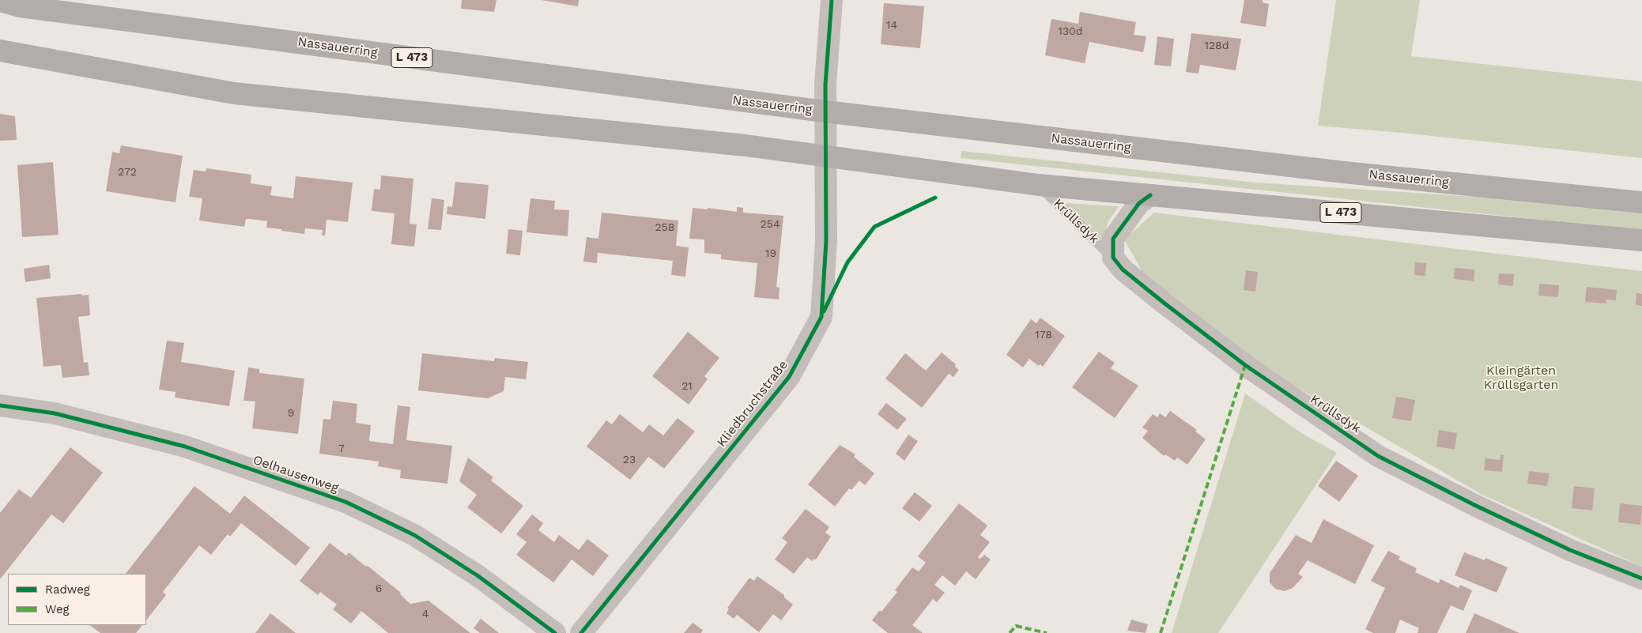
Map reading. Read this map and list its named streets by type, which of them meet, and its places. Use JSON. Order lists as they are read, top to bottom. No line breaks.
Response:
{"streets":{"main road":["Nassauerring","L 473"],"street":["Krüllsdyk","Kliedbruchstraße","Oelhausenweg"]},"crossings":[["Nassauerring","Kliedbruchstraße"],["L 473","Krüllsdyk"],["L 473","Kliedbruchstraße"]],"parks":["Kleingärten Krüllsgarten"],"house_numbers":["14","130d","128d","272","254","258","19","178","21","9","7","23","6","4"],"legend":["Radweg","Weg"]}
